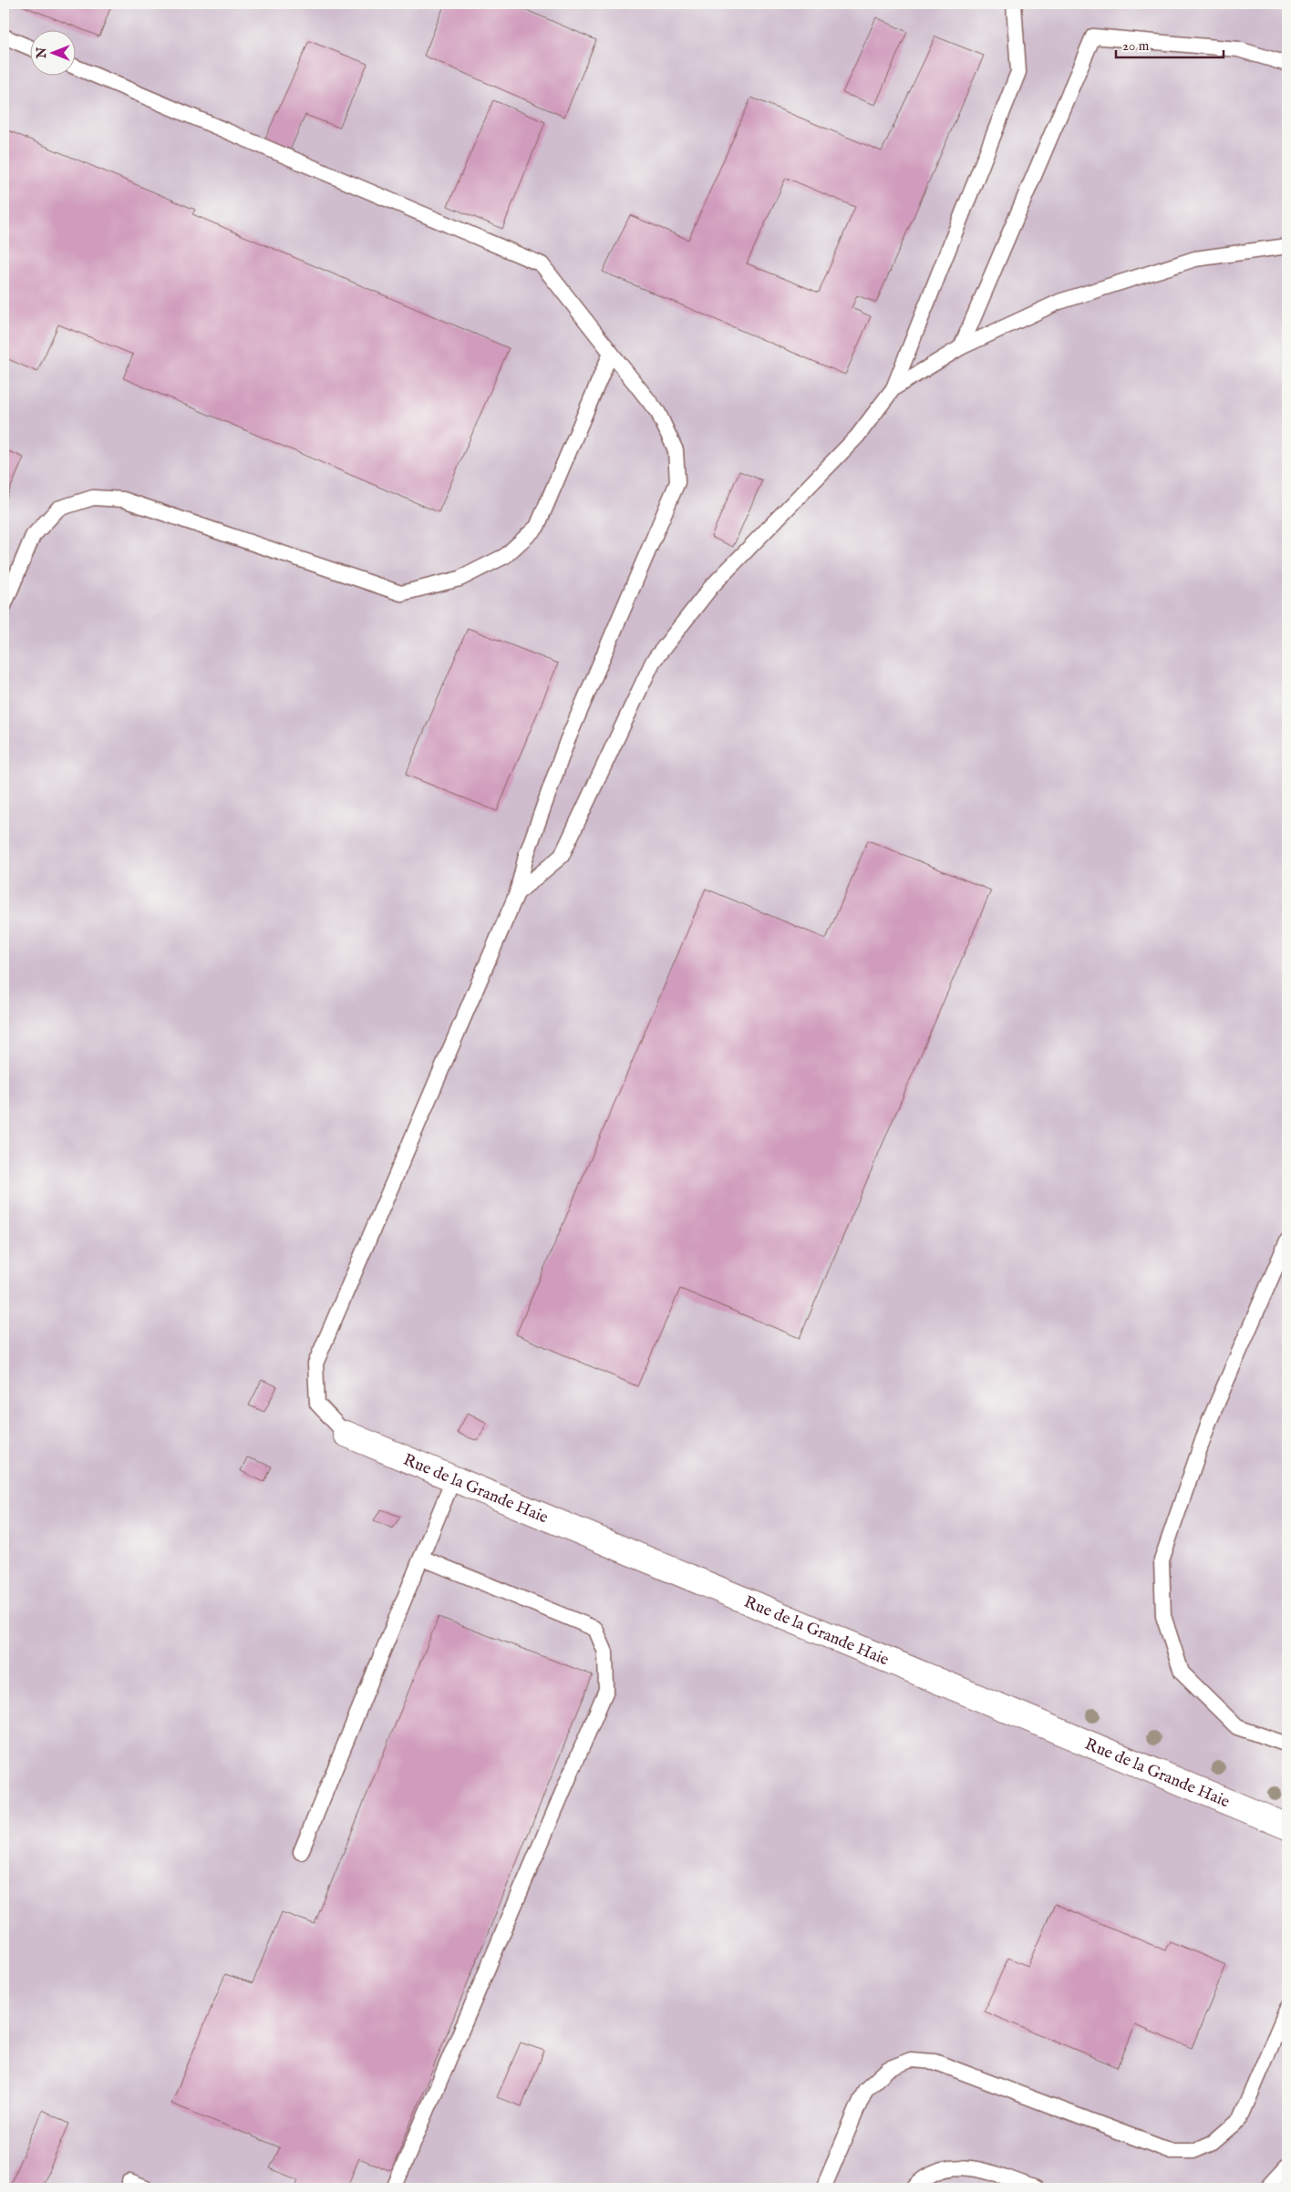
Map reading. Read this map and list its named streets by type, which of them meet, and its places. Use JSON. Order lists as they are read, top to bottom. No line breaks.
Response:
{"streets":{"street":["Rue de la Grande Haie"]},"scale_bar":"20 m","north":"left"}
